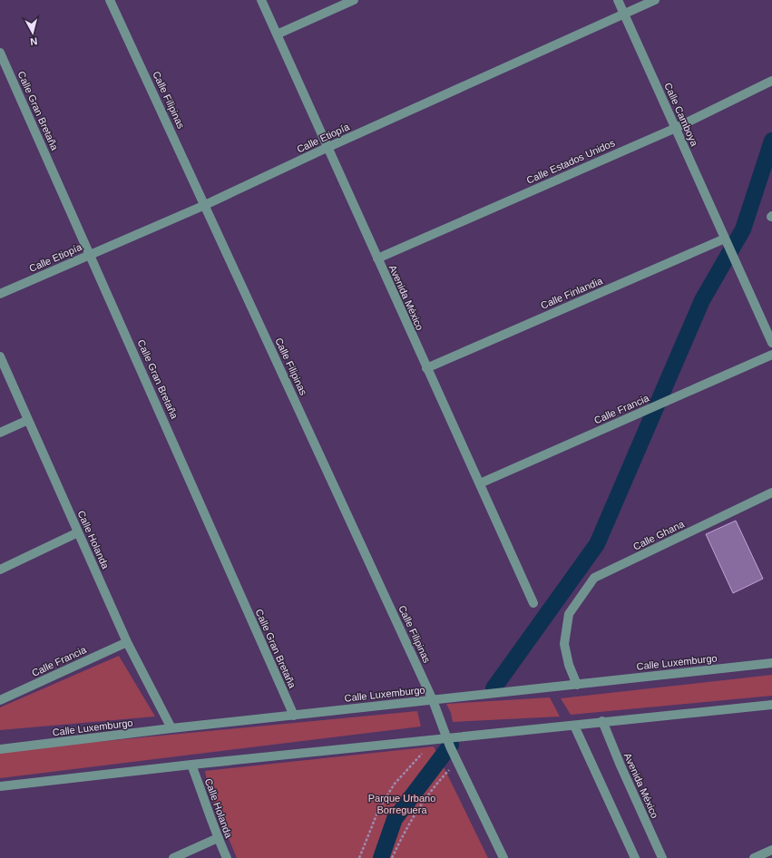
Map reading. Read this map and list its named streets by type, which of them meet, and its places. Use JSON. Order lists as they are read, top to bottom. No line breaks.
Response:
{"streets":{"street":["Calle Filipinas","Calle Gran Bretaña","Calle Camboya","Calle Etiopía","Calle Estados Unidos","Calle Finlandia","Avenida México","Calle Francia","Calle Ghana","Calle Holanda","Calle Luxemburgo"]},"crossings":[["Calle Filipinas","Calle Etiopía"],["Calle Filipinas","Calle Luxemburgo"],["Calle Gran Bretaña","Calle Etiopía"],["Calle Gran Bretaña","Calle Luxemburgo"],["Calle Camboya","Calle Etiopía"],["Calle Camboya","Calle Estados Unidos"],["Calle Camboya","Calle Finlandia"],["Calle Etiopía","Avenida México"],["Calle Estados Unidos","Avenida México"],["Calle Finlandia","Avenida México"],["Avenida México","Calle Francia"],["Calle Francia","Calle Holanda"],["Calle Ghana","Calle Luxemburgo"],["Calle Holanda","Calle Luxemburgo"]],"parks":["Parque Urbano Borreguera"],"north":"bottom"}
